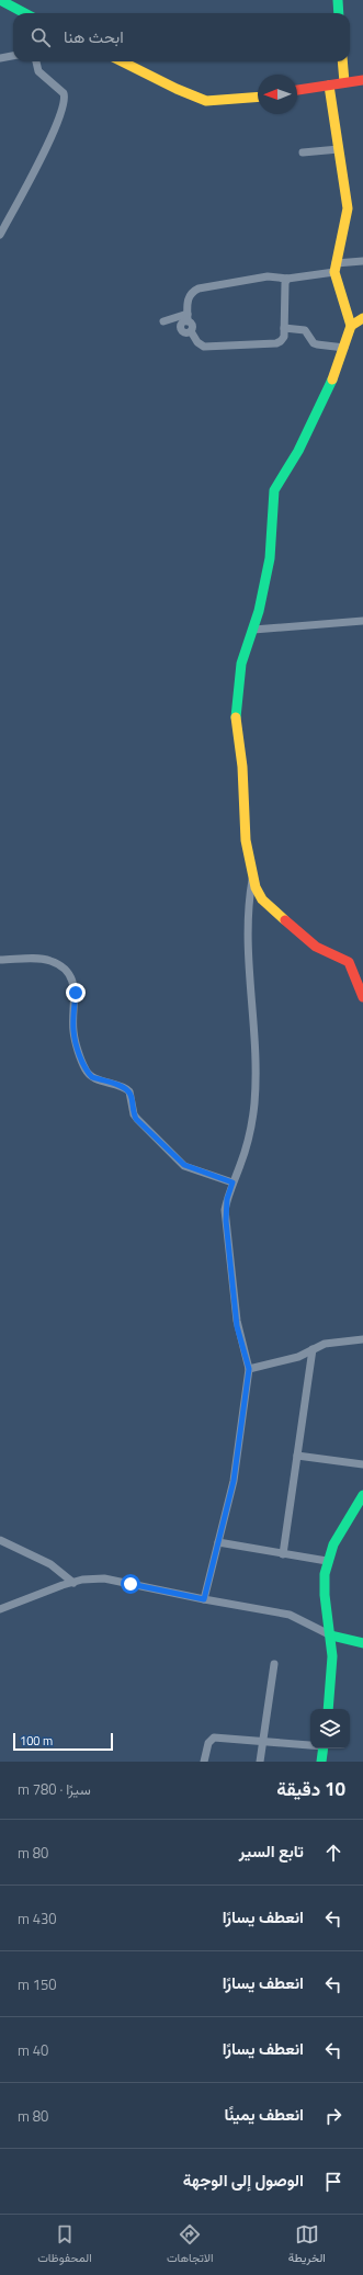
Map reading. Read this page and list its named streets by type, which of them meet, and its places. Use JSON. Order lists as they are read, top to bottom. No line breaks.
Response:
{"scale_bar":"100 m","north":"left","page":{"search":"ابحث هنا","scale":"100 m","heading":["10 دقيقة","سيرًا · 780 m"],"list":[["تابع السير","80 m"],["انعطف يسارًا","430 m"],["انعطف يسارًا","150 m"],["انعطف يسارًا","40 m"],["انعطف يمينًا","80 m"],"الوصول إلى الوجهة"],"nav":["الخريطة","الاتجاهات","المحفوظات"]}}
